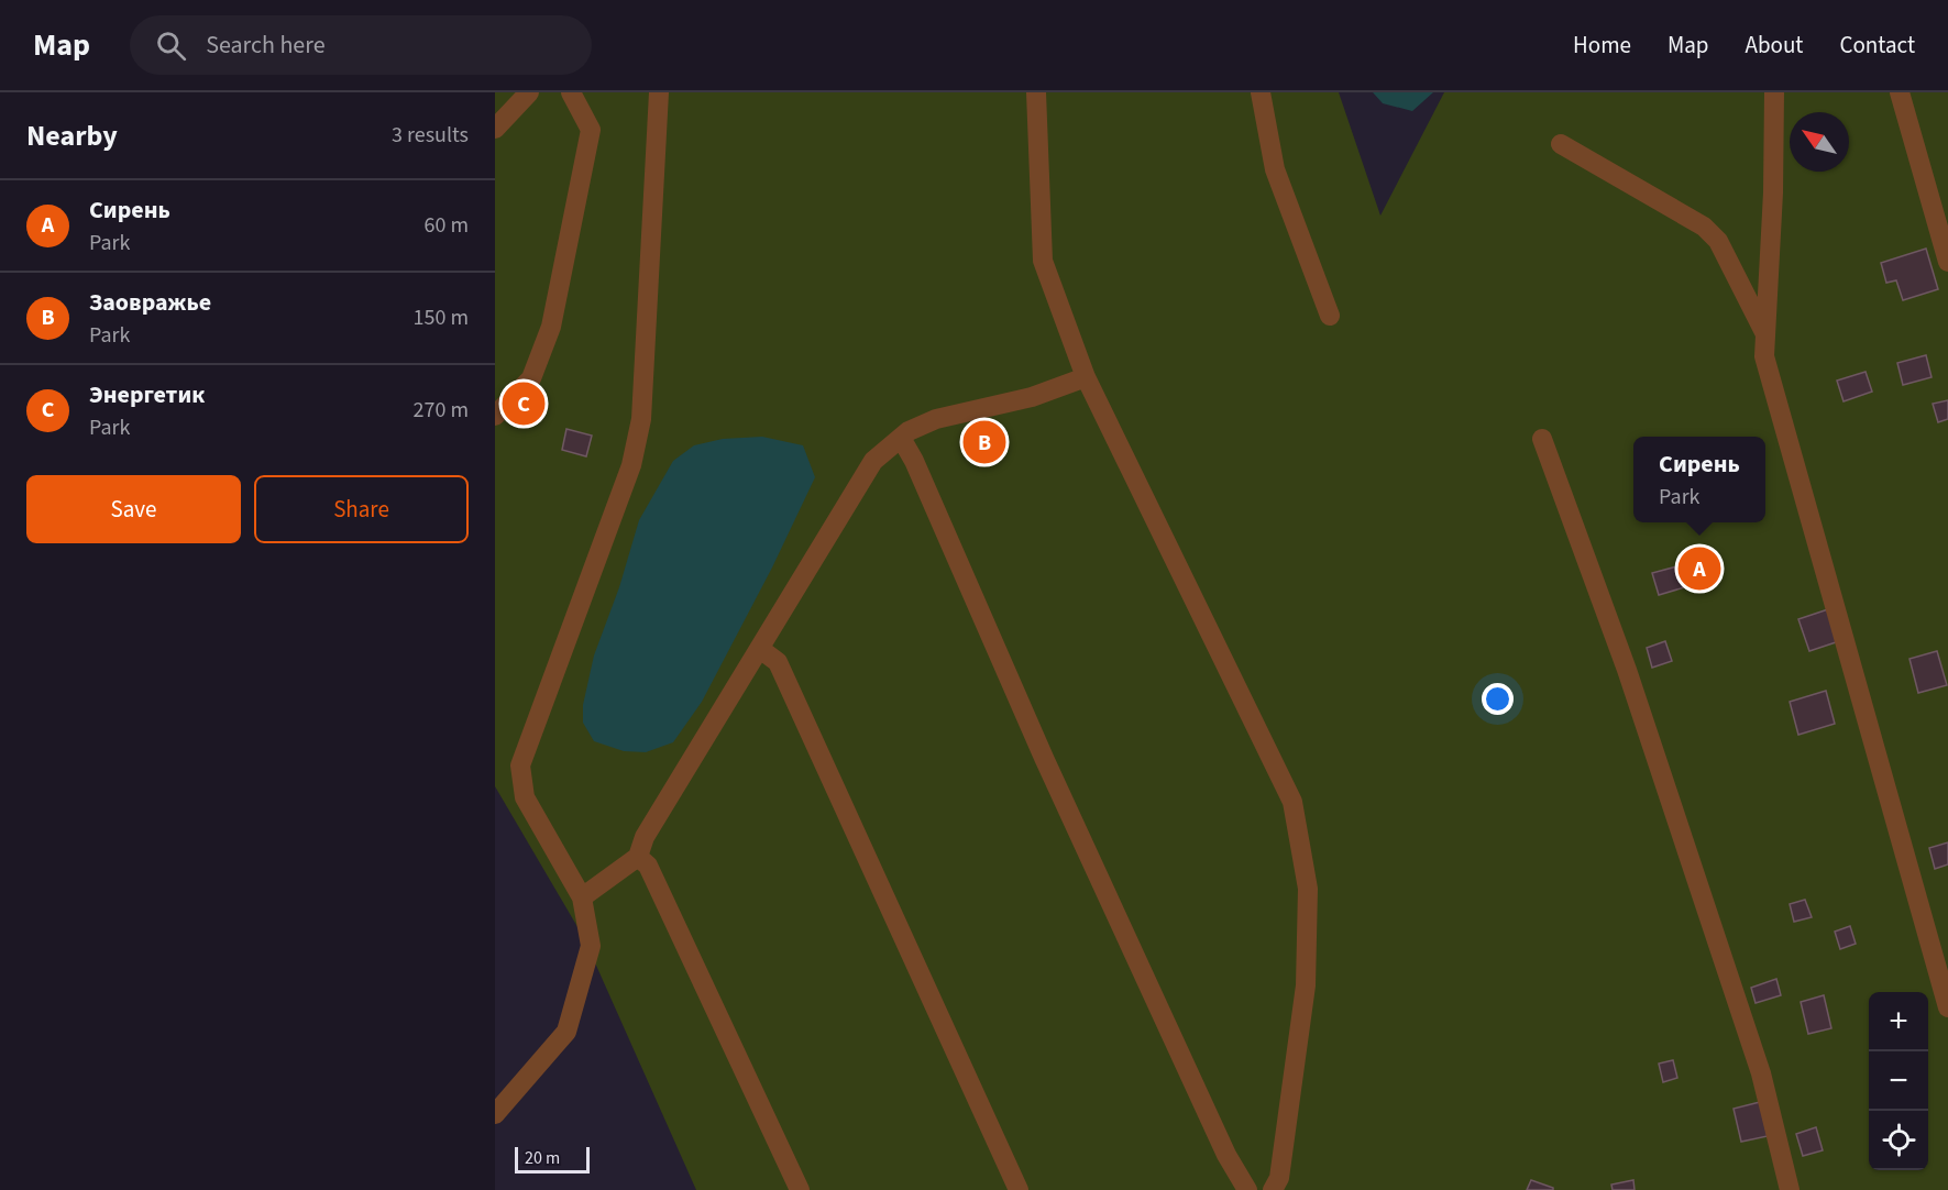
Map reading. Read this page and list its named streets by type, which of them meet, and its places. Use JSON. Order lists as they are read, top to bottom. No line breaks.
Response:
{"scale_bar":"20 m","north":"top left","page":{"header":"Map","search":"Search here","nav":["Home","Map","About","Contact"],"heading":["Nearby","3 results"],"list":[{"mark":"A","name":"Сирень","note":"Park","value":"60 m"},{"mark":"B","name":"Заовражье","note":"Park","value":"150 m"},{"mark":"C","name":"Энергетик","note":"Park","value":"270 m"}],"pins":["C","B","A"],"popup":["Сирень","Park"],"buttons":["Save","Share"],"map_buttons":["+","−"],"scale":"20 m"}}
